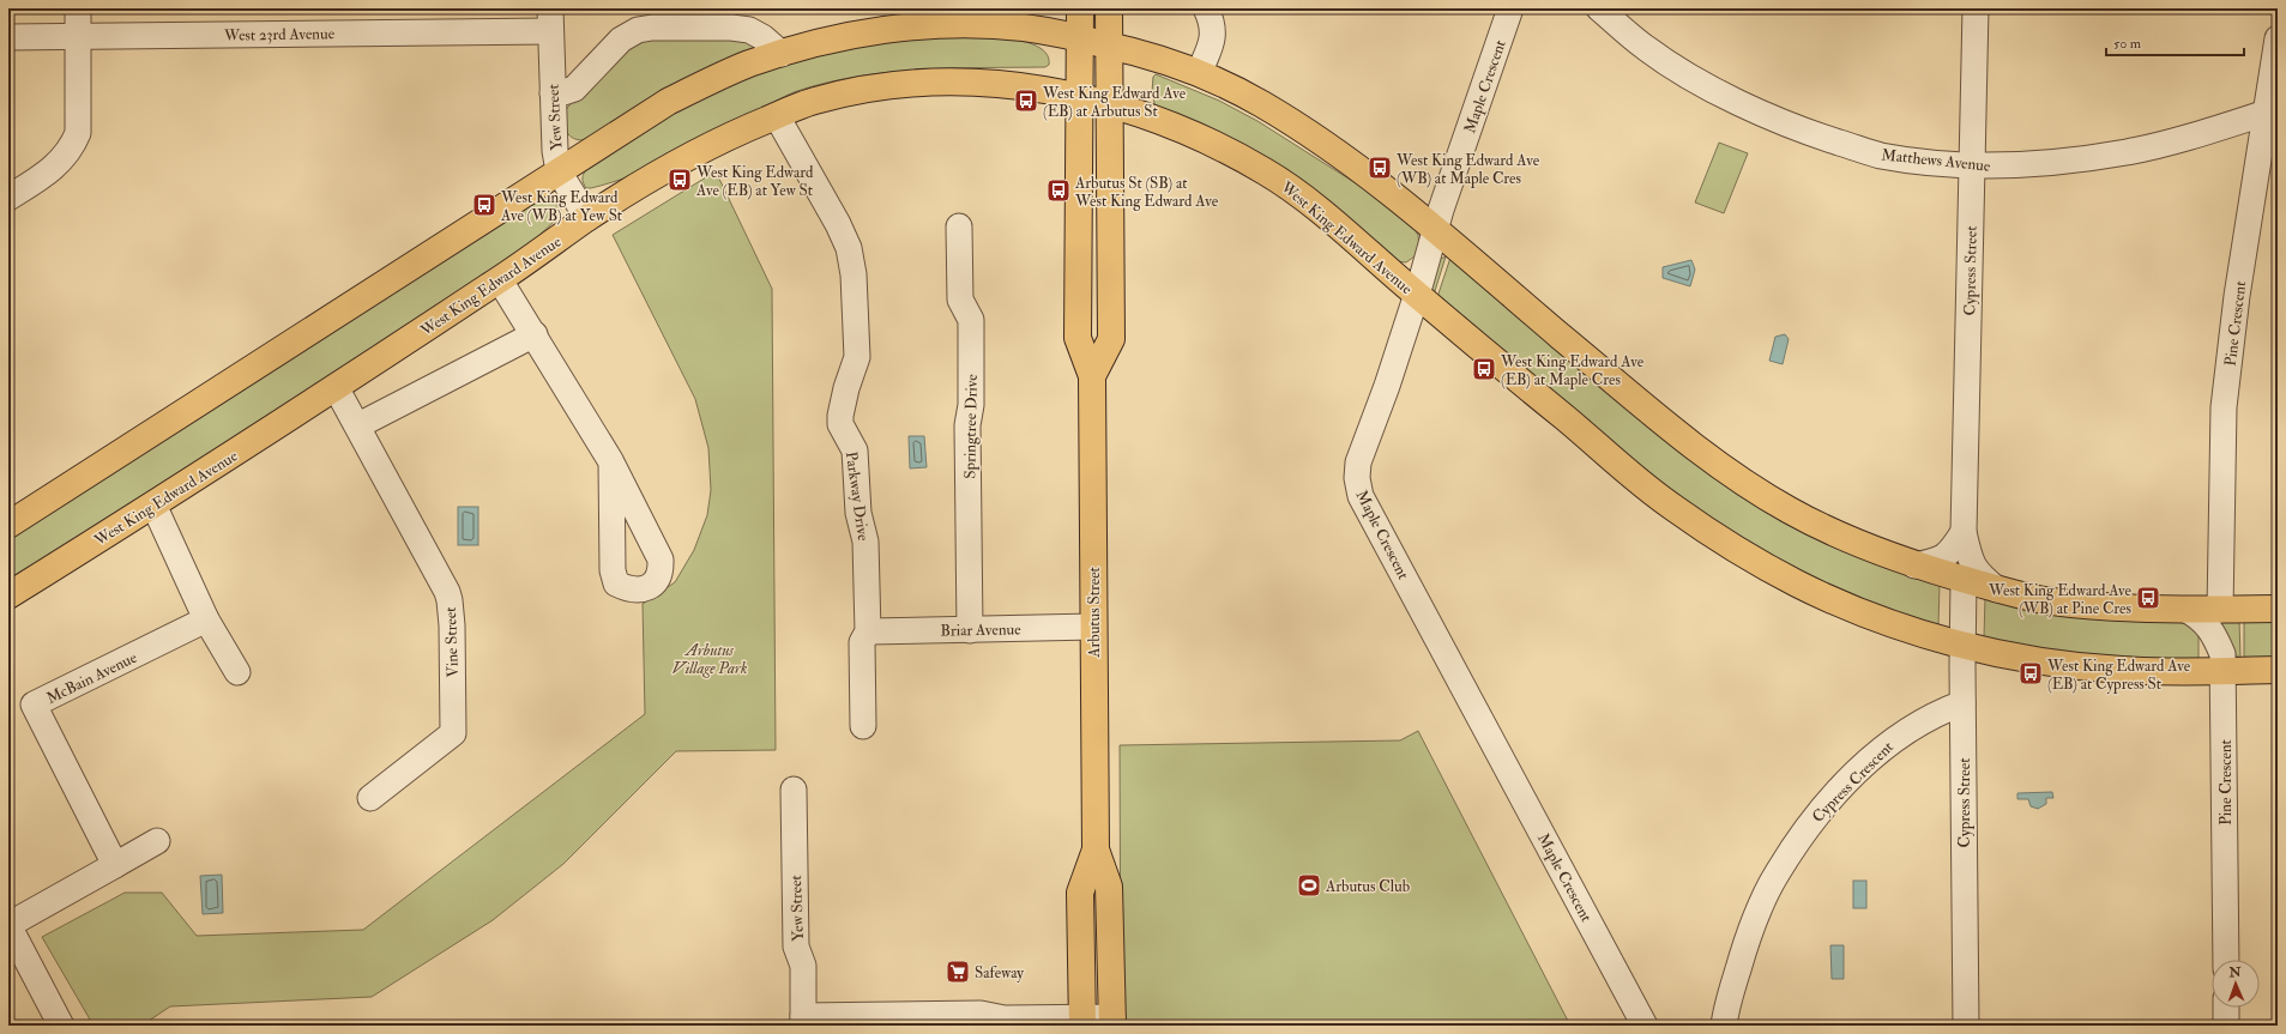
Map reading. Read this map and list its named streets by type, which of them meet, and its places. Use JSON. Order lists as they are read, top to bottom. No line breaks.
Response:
{"streets":{"main road":["West King Edward Avenue","Arbutus Street"],"street":["West 23rd Avenue","Maple Crescent","Yew Street","Matthews Avenue","Cypress Street","Pine Crescent","Springtree Drive","Parkway Drive","Briar Avenue","Vine Street","McBain Avenue","Cypress Crescent"]},"crossings":[["West 23rd Avenue","Yew Street"],["Maple Crescent","West King Edward Avenue"],["Yew Street","West King Edward Avenue"],["Matthews Avenue","Cypress Street"],["Matthews Avenue","Pine Crescent"],["West King Edward Avenue","Cypress Street"],["West King Edward Avenue","Pine Crescent"],["West King Edward Avenue","Parkway Drive"],["West King Edward Avenue","Arbutus Street"],["West King Edward Avenue","Vine Street"],["Cypress Street","Cypress Crescent"],["Springtree Drive","Briar Avenue"],["Parkway Drive","Briar Avenue"],["Arbutus Street","Briar Avenue"]],"parks":["Arbutus Village Park"],"places":{"bus stop":["West King Edward Ave (EB) at Arbutus St","West King Edward Ave (WB) at Maple Cres","West King Edward Ave (EB) at Yew St","Arbutus St (SB) at West King Edward Ave","West King Edward Ave (WB) at Yew St","West King Edward Ave (EB) at Maple Cres","West King Edward Ave (WB) at Pine Cres","West King Edward Ave (EB) at Cypress St"],"sports":["Arbutus Club"],"supermarket":["Safeway"]},"scale_bar":"50 m","north":"top"}
